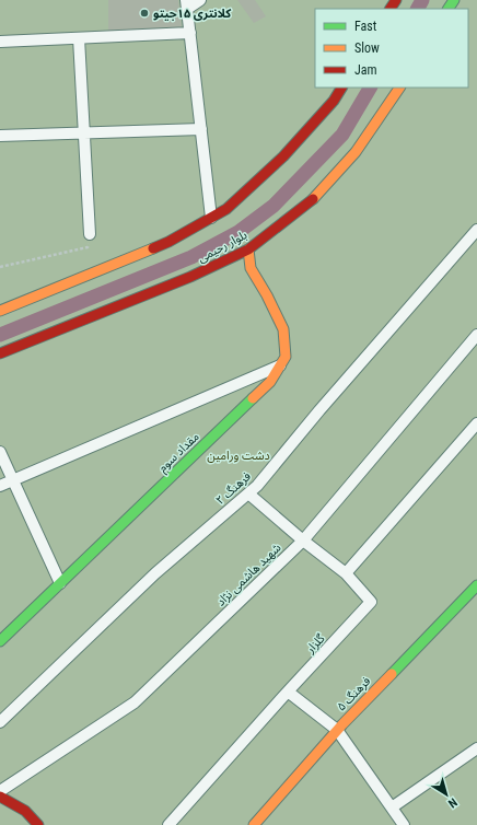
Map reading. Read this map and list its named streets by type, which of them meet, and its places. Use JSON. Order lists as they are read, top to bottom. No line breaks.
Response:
{"streets":{"main road":["بلوار رحیمی","مقداد سوم","فرهنگ ۵"],"street":["فرهنگ ۲","شهید هاشمی نژاد","گلزار"]},"crossings":[["بلوار رحیمی","مقداد سوم"],["فرهنگ ۲","گلزار"],["شهید هاشمی نژاد","گلزار"]],"parks":["دشت ورامین"],"places":["کلانتری ۱۵جیتو"],"legend":["Fast","Slow","Jam"],"north":"bottom right"}
